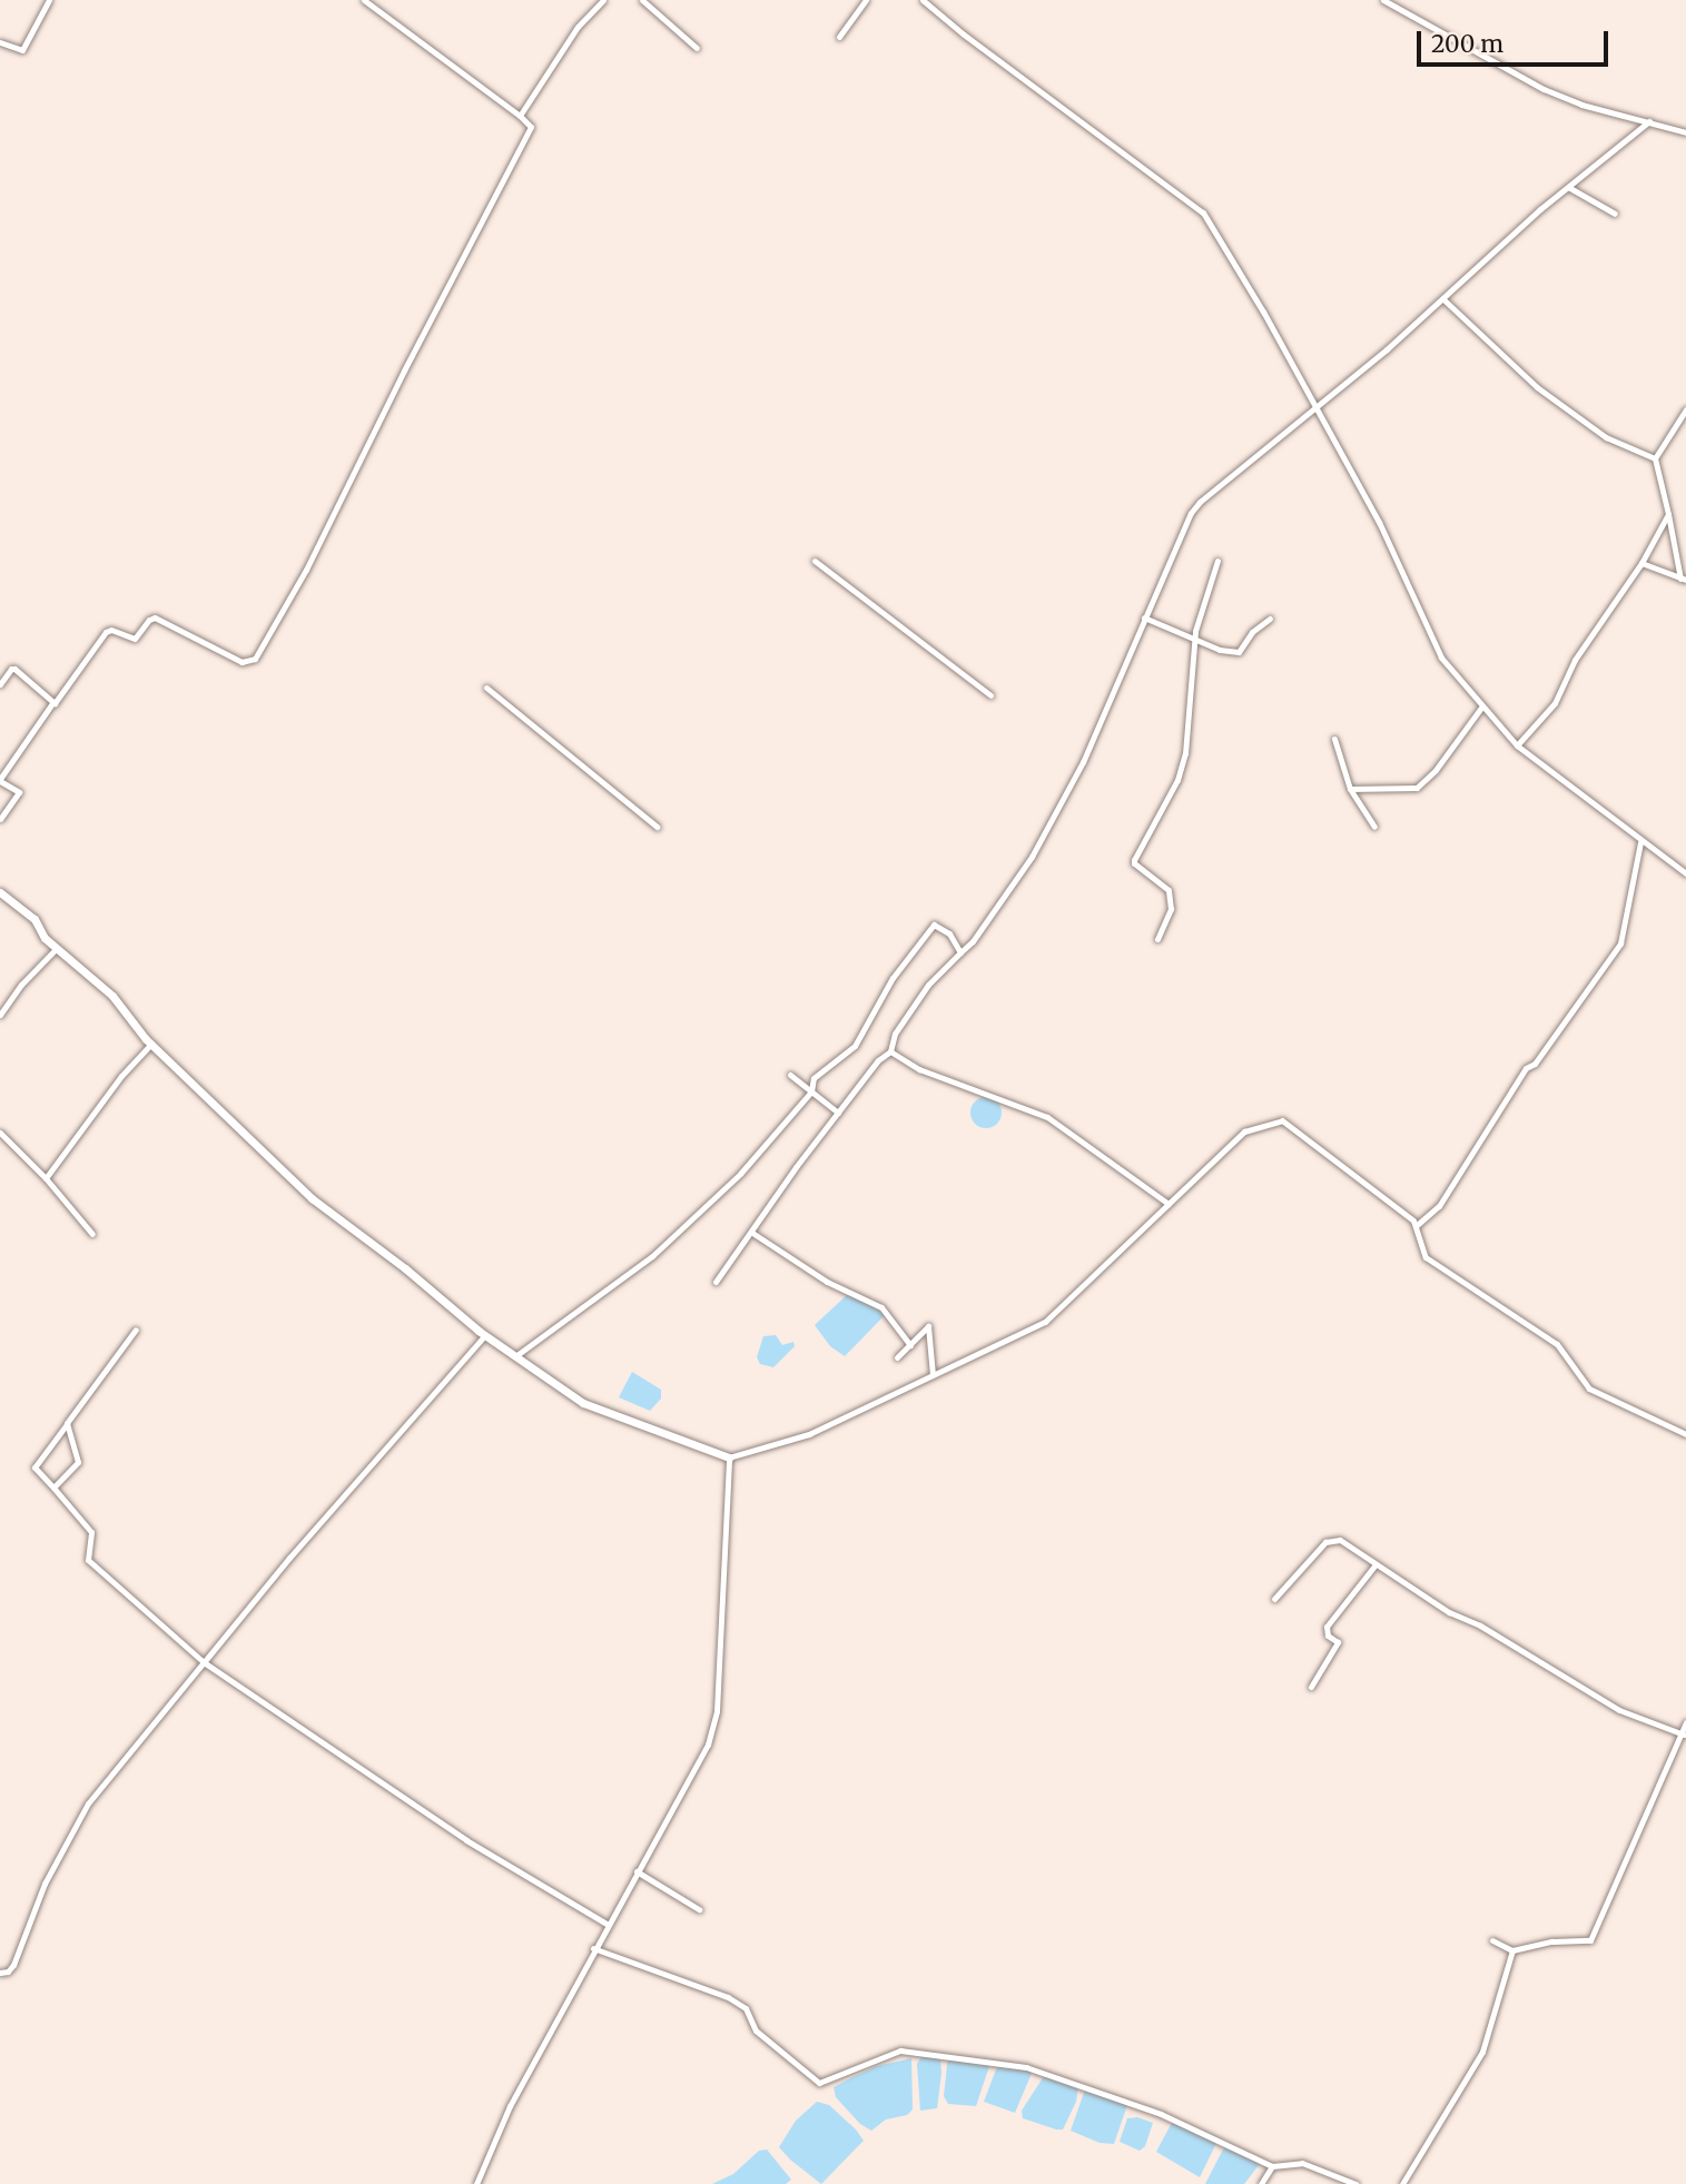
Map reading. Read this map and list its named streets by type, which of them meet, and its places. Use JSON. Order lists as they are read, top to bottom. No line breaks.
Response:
{"scale_bar":"200 m"}
